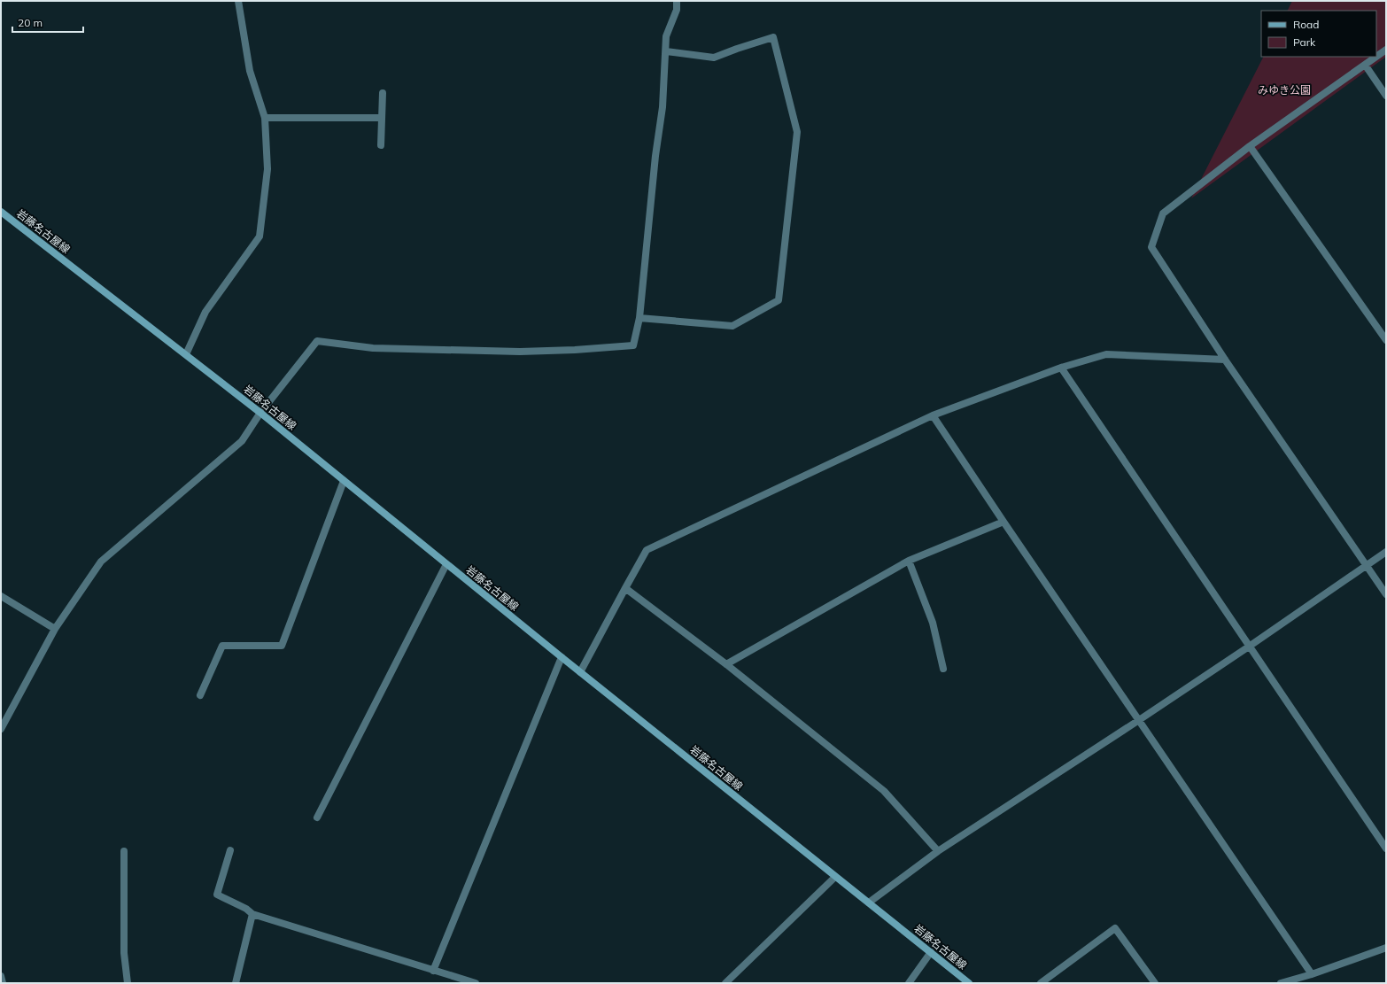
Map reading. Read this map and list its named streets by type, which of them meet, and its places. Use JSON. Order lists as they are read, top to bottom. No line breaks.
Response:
{"streets":{"main road":["岩藤名古屋線"]},"parks":["みゆき公園"],"legend":["Road","Park"],"scale_bar":"20 m"}
